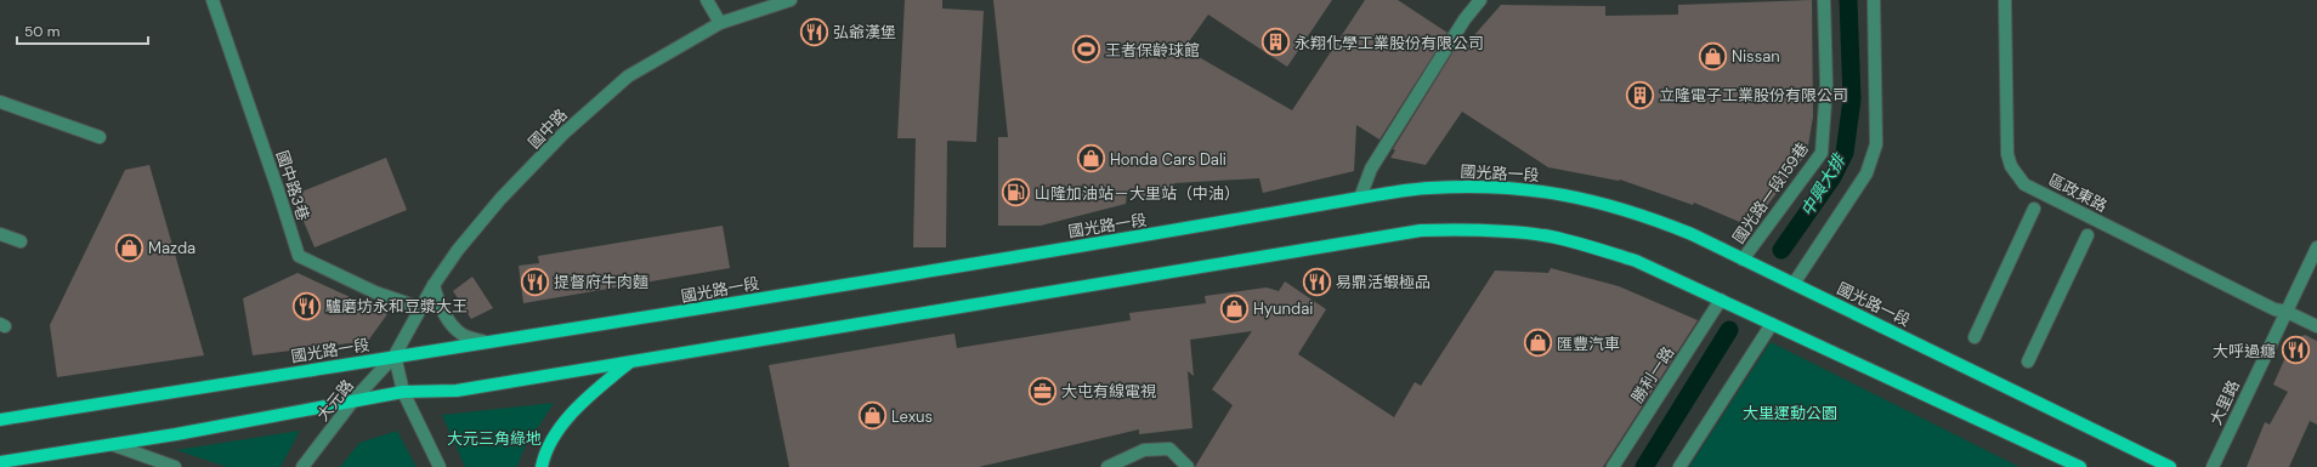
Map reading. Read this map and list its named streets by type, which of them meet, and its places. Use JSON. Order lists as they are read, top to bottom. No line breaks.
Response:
{"streets":{"main road":["國光路一段"],"street":["國中路","國中路3巷","國光路一段159巷","區政東路","勝利一路","大元路","大里路"]},"crossings":[["國中路","國光路一段"],["國中路","國中路3巷"],["國中路","大元路"],["國光路一段","國光路一段159巷"],["國光路一段","大元路"],["區政東路","大里路"]],"water":["中興大排"],"parks":["大里運動公園","大元三角綠地"],"places":{"restaurant":["弘爺漢堡","提督府牛肉麵","易鼎活蝦極品","驢磨坊永和豆漿大王","大呼過癮"],"building":["永翔化學工業股份有限公司","立隆電子工業股份有限公司"],"sports":["王者保齡球館"],"shop":["Nissan","Honda Cars Dali","Mazda","Hyundai","匯豐汽車","Lexus"],"fuel station":["山隆加油站－大里站（中油）"],"office":["大屯有線電視"]},"scale_bar":"50 m"}
